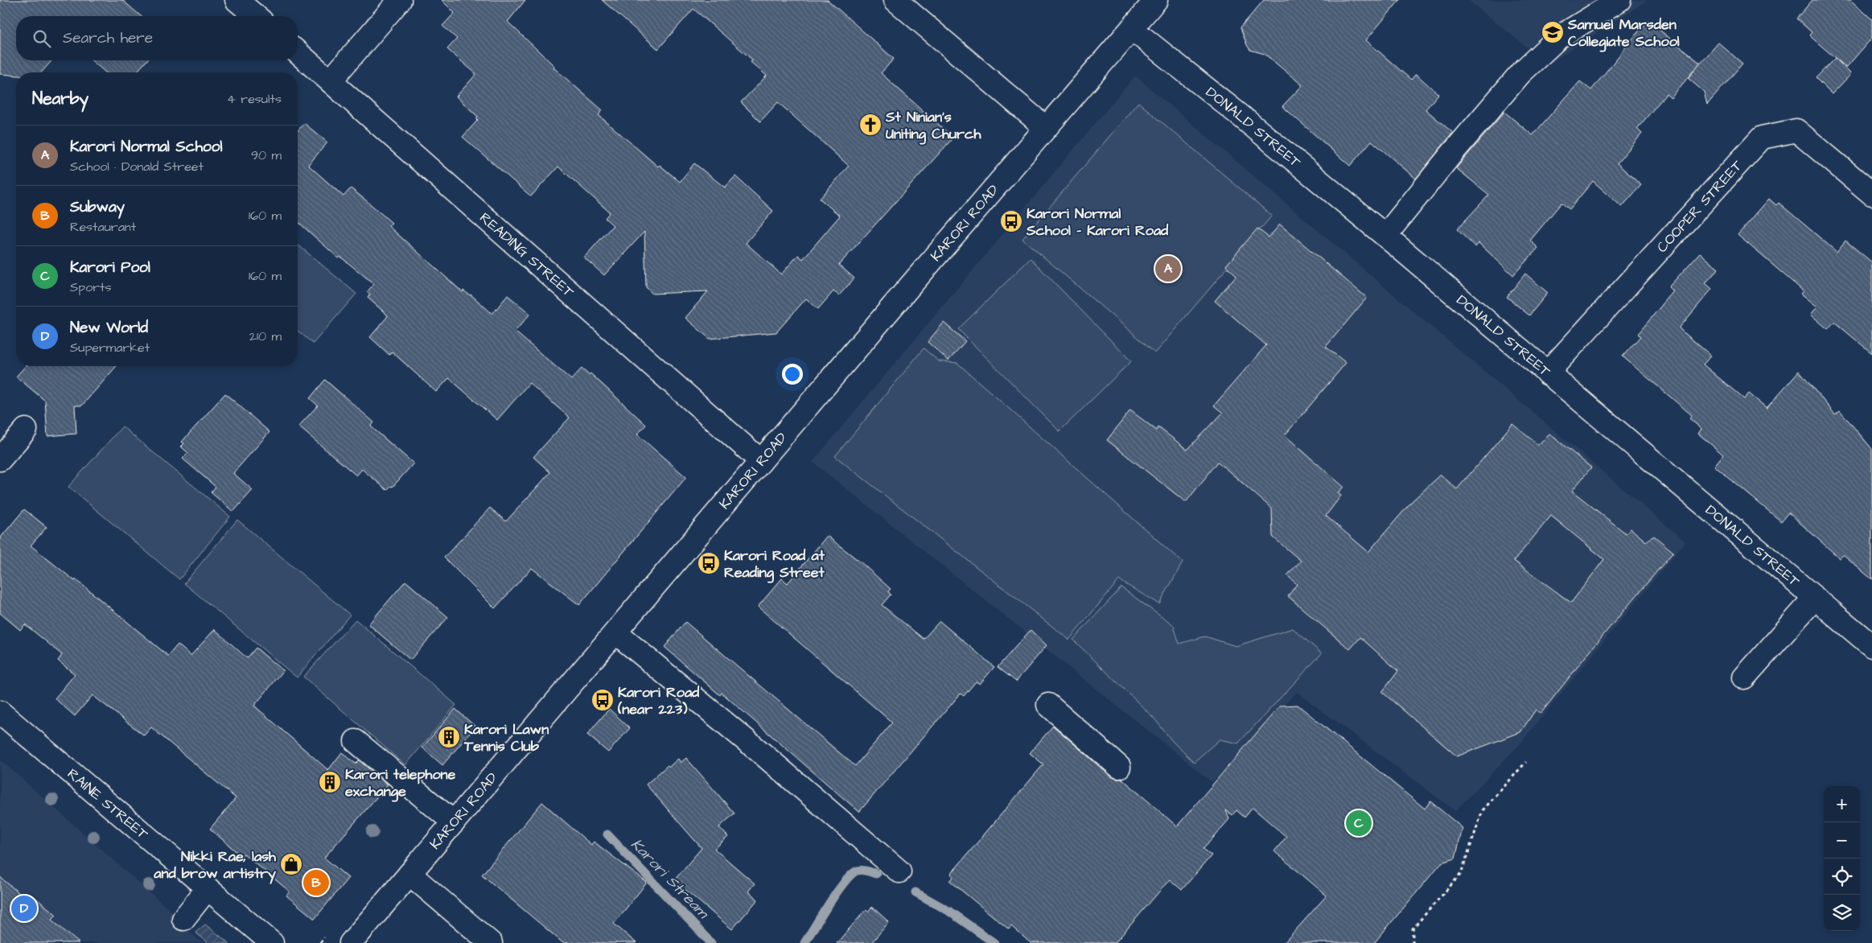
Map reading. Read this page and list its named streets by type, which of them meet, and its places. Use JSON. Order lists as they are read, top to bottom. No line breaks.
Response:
{"streets":{"street":["DONALD STREET","COOPER STREET","KARORI ROAD","READING STREET","RAINE STREET"]},"crossings":[["DONALD STREET","COOPER STREET"],["DONALD STREET","KARORI ROAD"],["KARORI ROAD","READING STREET"]],"water":["Karori Stream"],"places":{"school or university":["Samuel Marsden Collegiate School"],"church":["St Ninian’s Uniting Church"],"bus stop":["Karori Normal School - Karori Road","Karori Road at Reading Street","Karori Road (near 223)"],"building":["Karori Lawn Tennis Club","Karori telephone exchange"],"shop":["Nikki Rae, lash and brow artistry"]},"page":{"search":"Search here","heading":["Nearby","4 results"],"list":[{"mark":"A","name":"Karori Normal School","note":"School · Donald Street","value":"90 m"},{"mark":"B","name":"Subway","note":"Restaurant","value":"160 m"},{"mark":"C","name":"Karori Pool","note":"Sports","value":"160 m"},{"mark":"D","name":"New World","note":"Supermarket","value":"210 m"}],"pins":["A","C","B","D"],"map_buttons":["+","−"]}}
